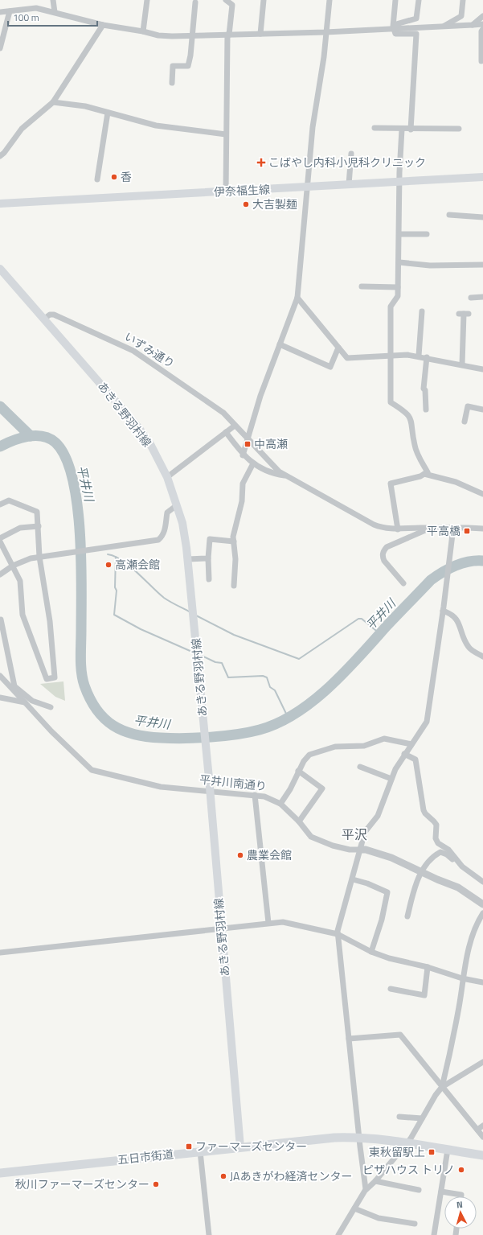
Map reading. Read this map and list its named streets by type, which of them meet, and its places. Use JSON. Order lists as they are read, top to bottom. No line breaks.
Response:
{"streets":{"main road":["伊奈福生線","あきる野羽村線","五日市街道"],"street":["いずみ通り","平井川南通り"]},"crossings":[["いずみ通り","あきる野羽村線"],["あきる野羽村線","平井川南通り"],["あきる野羽村線","五日市街道"]],"districts":["平沢"],"water":["平井川"],"places":{"health":["こばやし内科小児科クリニック"],"other":["香","大吉製麺","高瀬会館","農業会館","ピザハウス トリノ","JAあきがわ経済センター","秋川ファーマーズセンター"],"transit":["中高瀬","平高橋","ファーマーズセンター","東秋留駅上"]},"scale_bar":"100 m","north":"top"}
